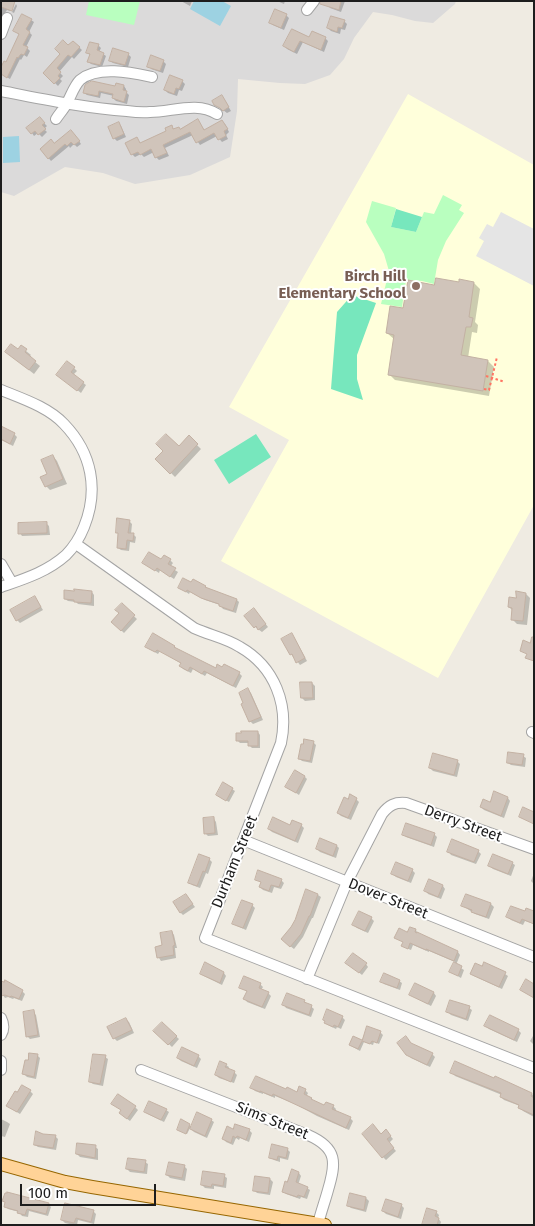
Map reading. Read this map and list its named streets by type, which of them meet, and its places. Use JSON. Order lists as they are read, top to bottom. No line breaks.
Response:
{"streets":{"street":["Derry Street","Durham Street","Dover Street","Sims Street"]},"crossings":[["Derry Street","Dover Street"],["Durham Street","Dover Street"]],"places":["Birch Hill Elementary School"],"scale_bar":"100 m"}
